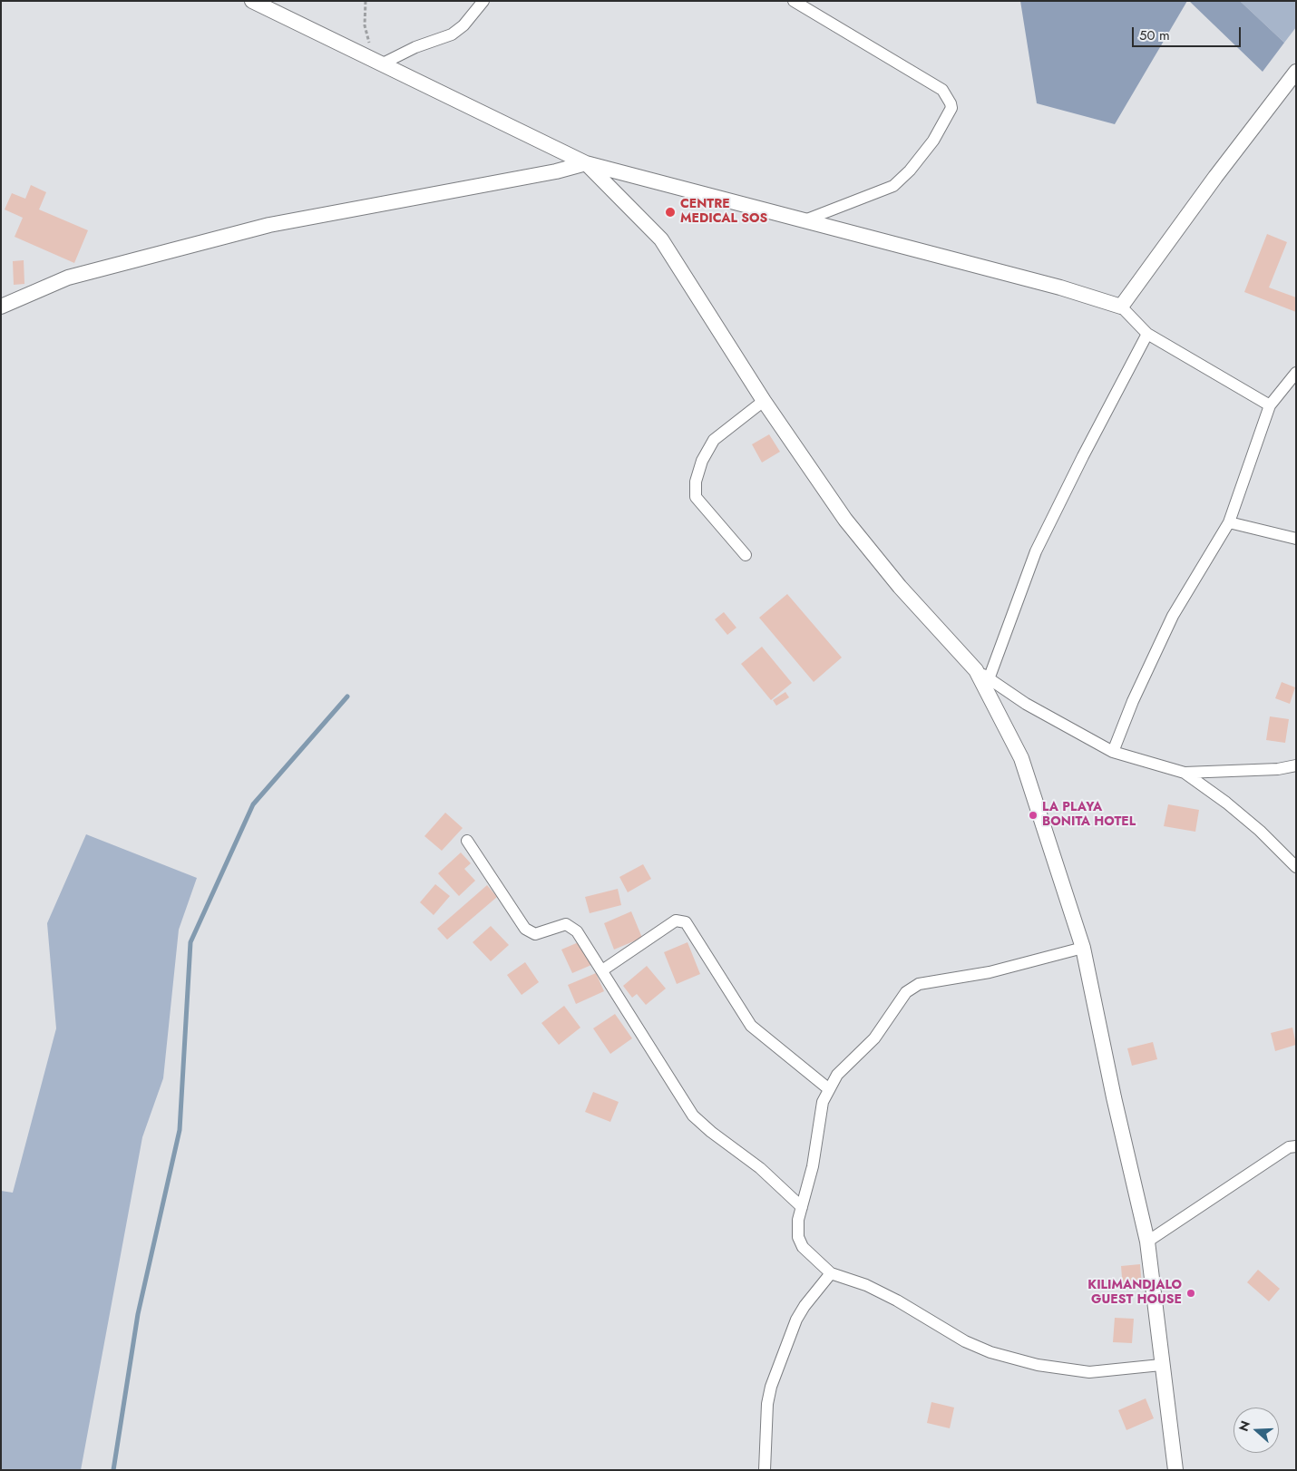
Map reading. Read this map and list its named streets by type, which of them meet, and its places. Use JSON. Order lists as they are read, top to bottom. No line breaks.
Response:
{"places":["CENTRE MEDICAL SOS","LA PLAYA BONITA HOTEL","KILIMANDJALO GUEST HOUSE"],"scale_bar":"50 m","north":"left"}
